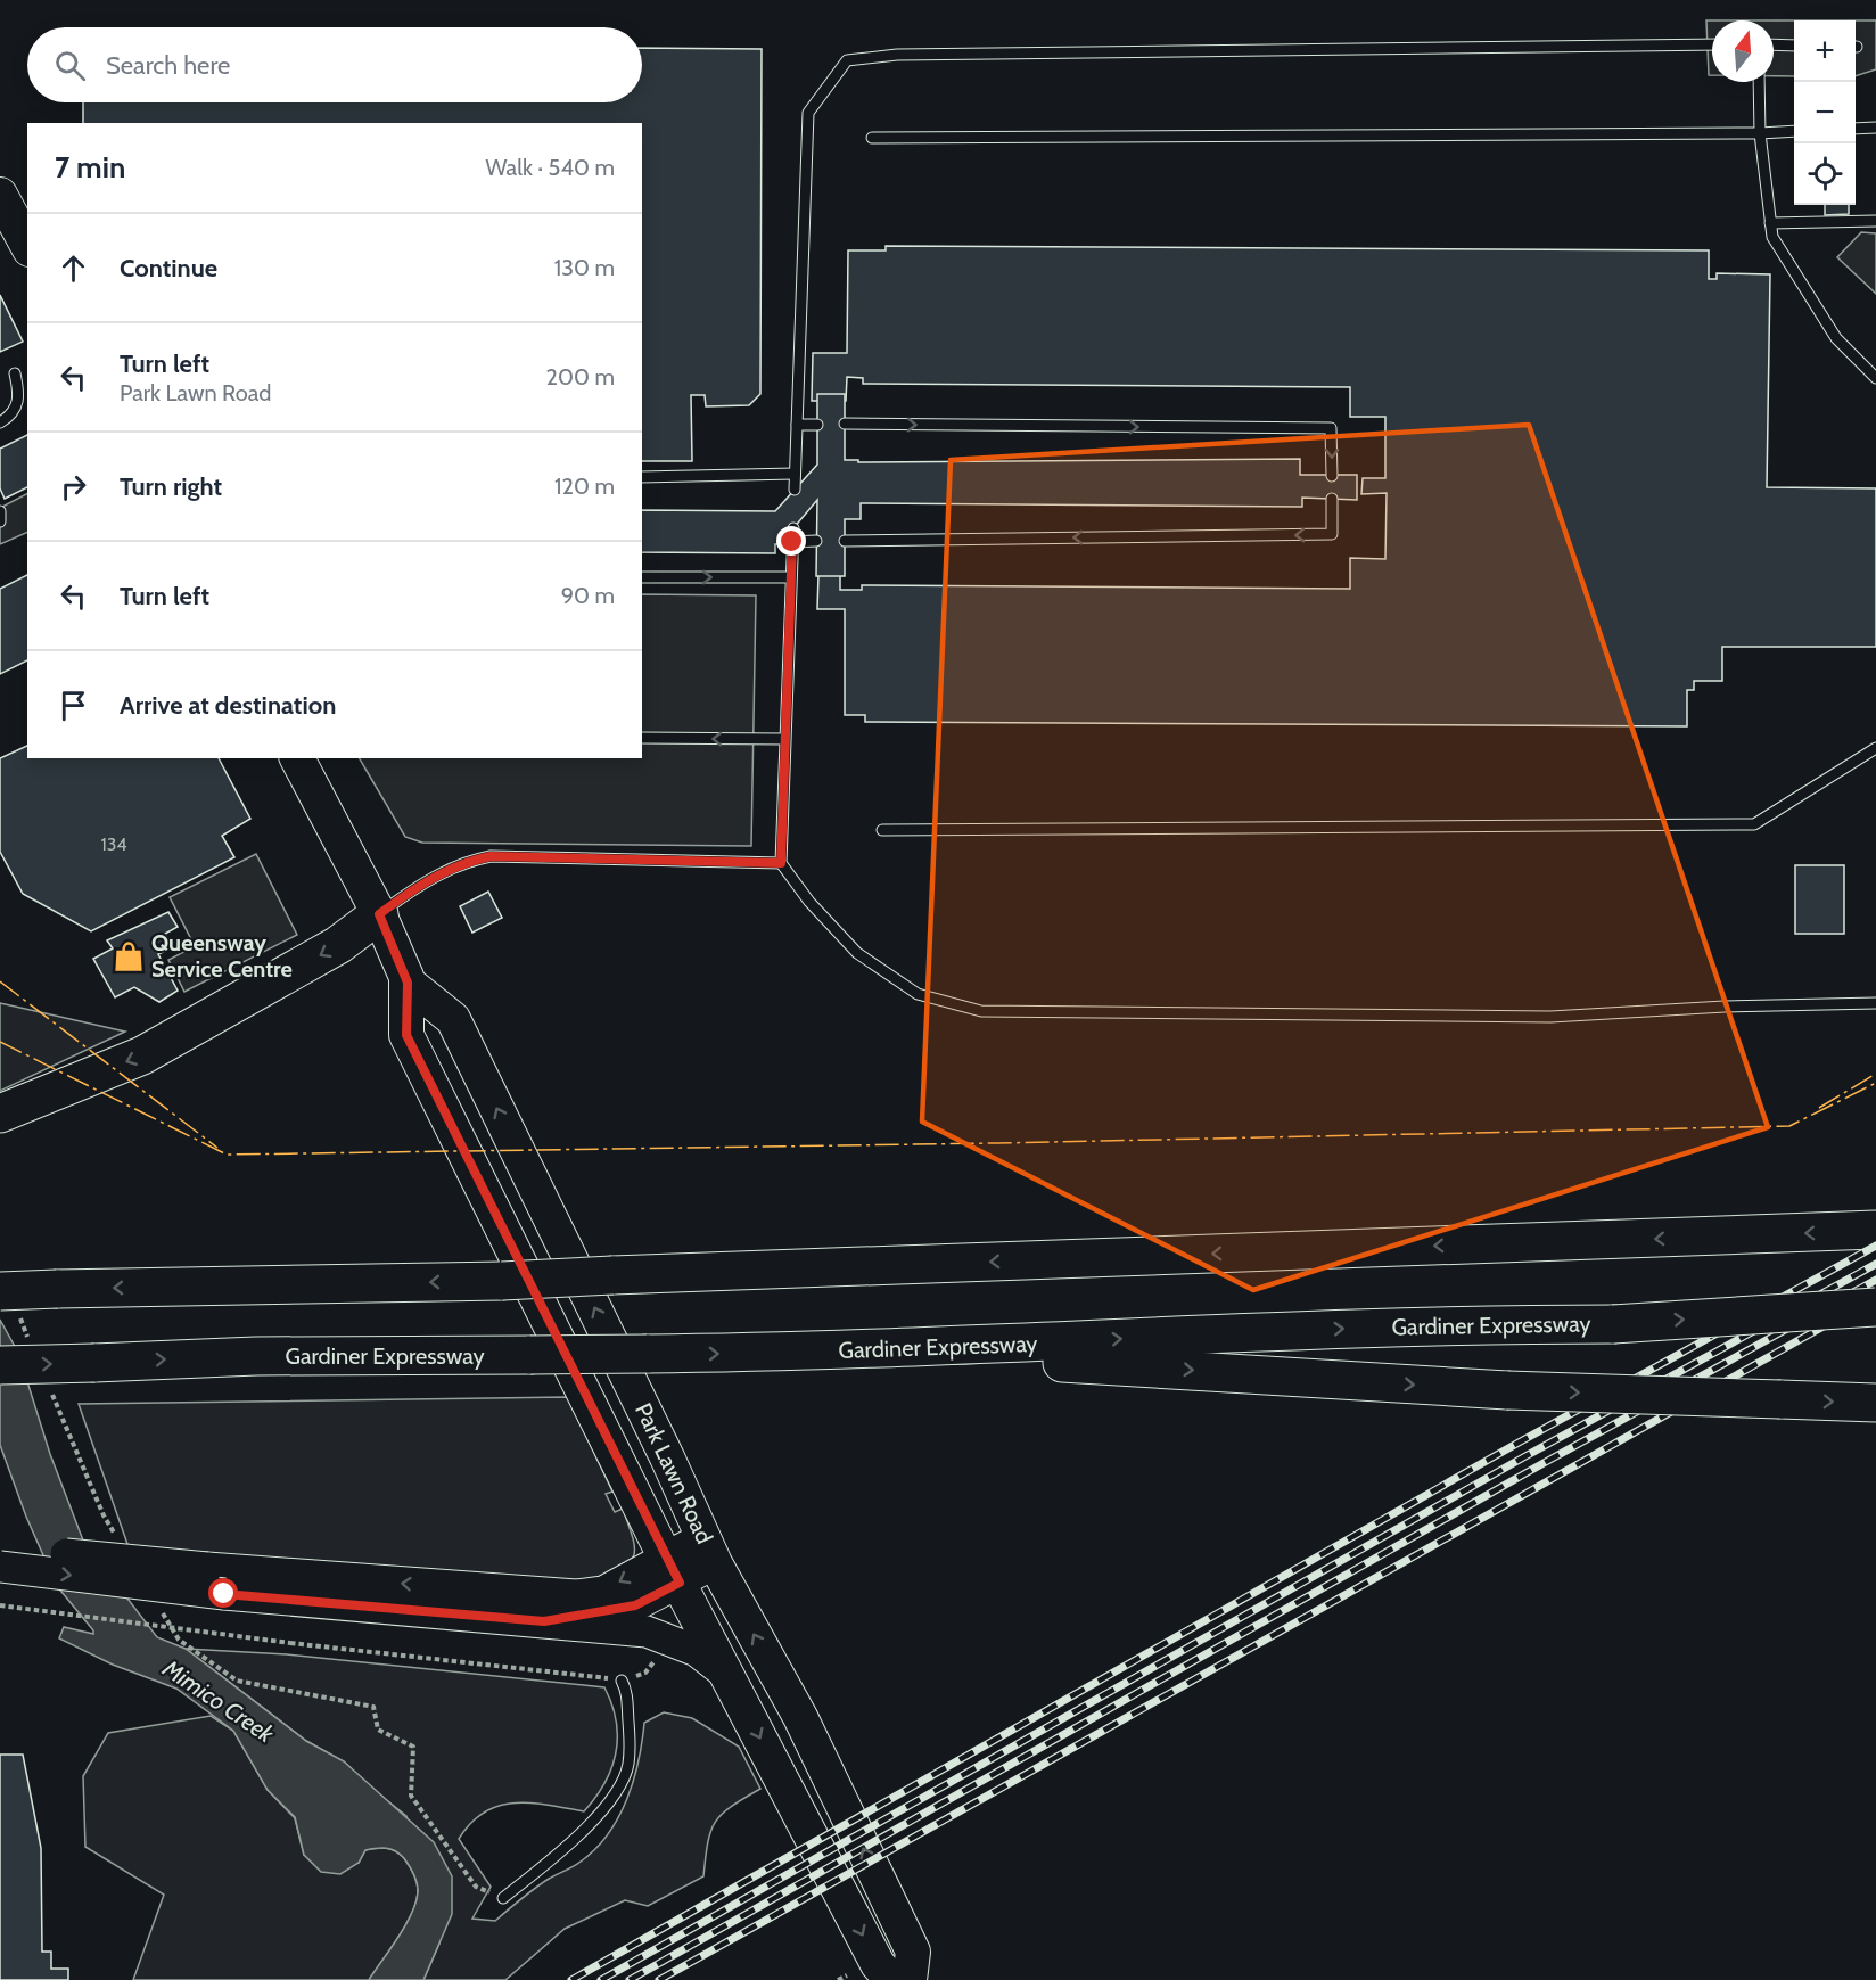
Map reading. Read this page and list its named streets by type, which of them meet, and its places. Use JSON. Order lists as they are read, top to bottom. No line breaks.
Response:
{"streets":{"highway":["Gardiner Expressway"],"main road":["Park Lawn Road"]},"water":["Mimico Creek"],"places":{"shop":["Queensway Service Centre"]},"house_numbers":["134"],"north":"top","page":{"map_buttons":["+","−"],"search":"Search here","heading":["7 min","Walk · 540 m"],"list":[["Continue","130 m"],["Turn left","Park Lawn Road","200 m"],["Turn right","120 m"],["Turn left","90 m"],"Arrive at destination"]}}
